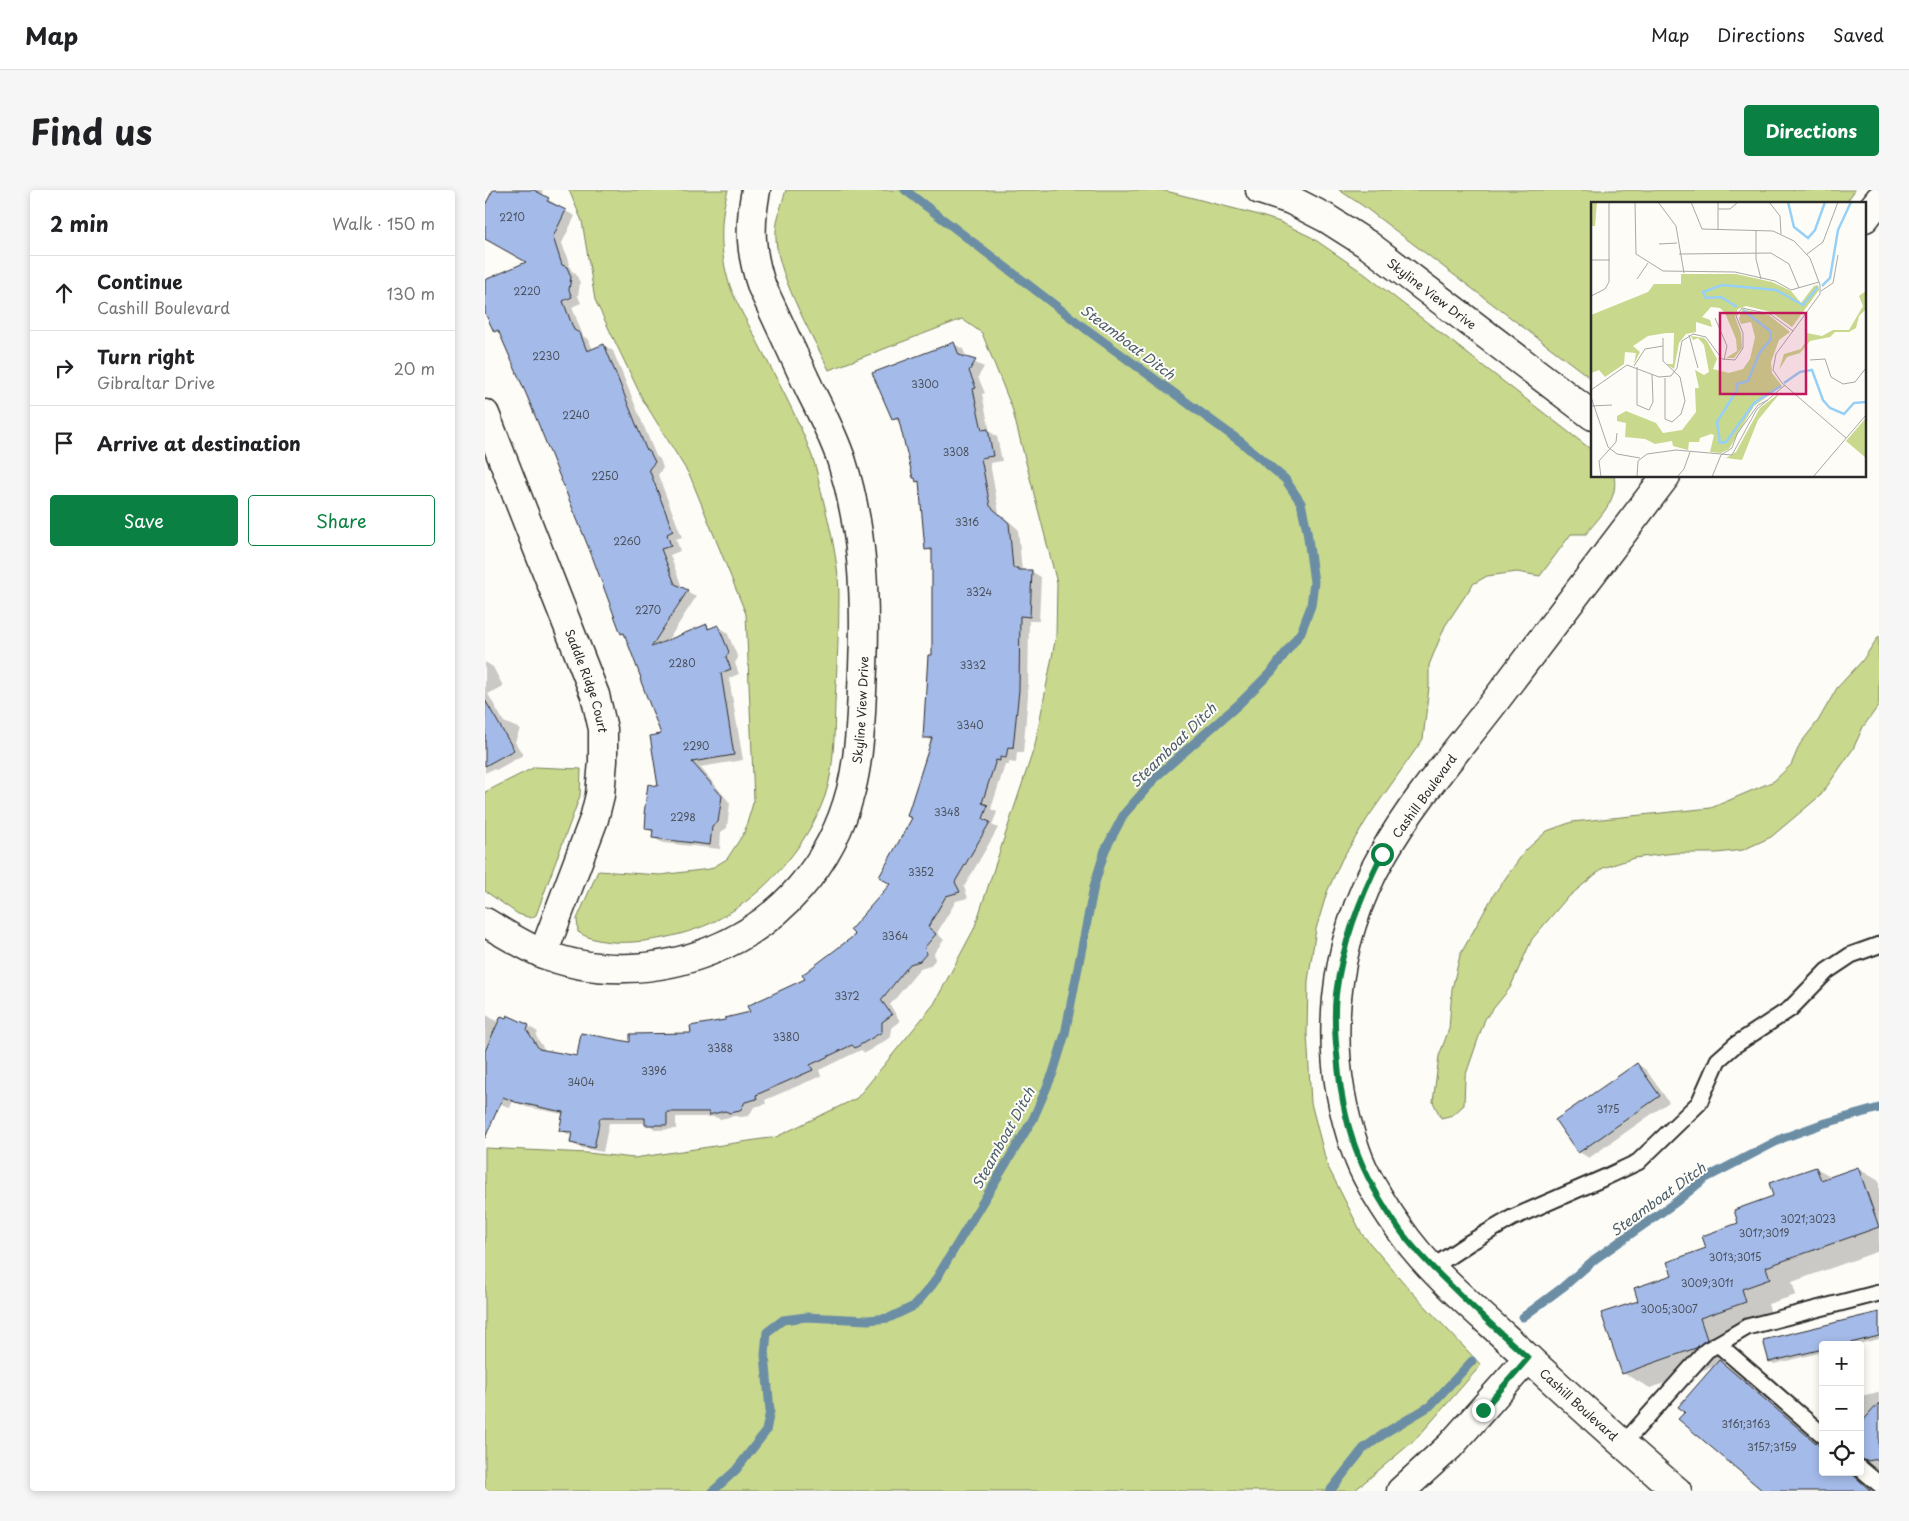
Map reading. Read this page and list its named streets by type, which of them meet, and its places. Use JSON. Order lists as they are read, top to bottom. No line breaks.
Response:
{"streets":{"street":["Skyline View Drive","Saddle Ridge Court","Cashill Boulevard"]},"crossings":[["Skyline View Drive","Saddle Ridge Court"]],"water":["Steamboat Ditch"],"house_numbers":["2210","2220","2230","3300","2240","3308","2250","3316","2260","3324","2270","2280","3332","3340","2290","3348","2298","3352","3364","3372","3380","3388","3396","3404","3175","3021;3023","3017;3019","3013;3015","3009;3011","3005;3007","3161;3163","3157;3159"],"page":{"header":"Map","nav":["Map","Directions","Saved"],"title":"Find us","buttons":["Directions",["Save","Share"]],"heading":["2 min","Walk · 150 m"],"list":[["Continue","Cashill Boulevard","130 m"],["Turn right","Gibraltar Drive","20 m"],"Arrive at destination"],"map_buttons":["+","−"]}}
